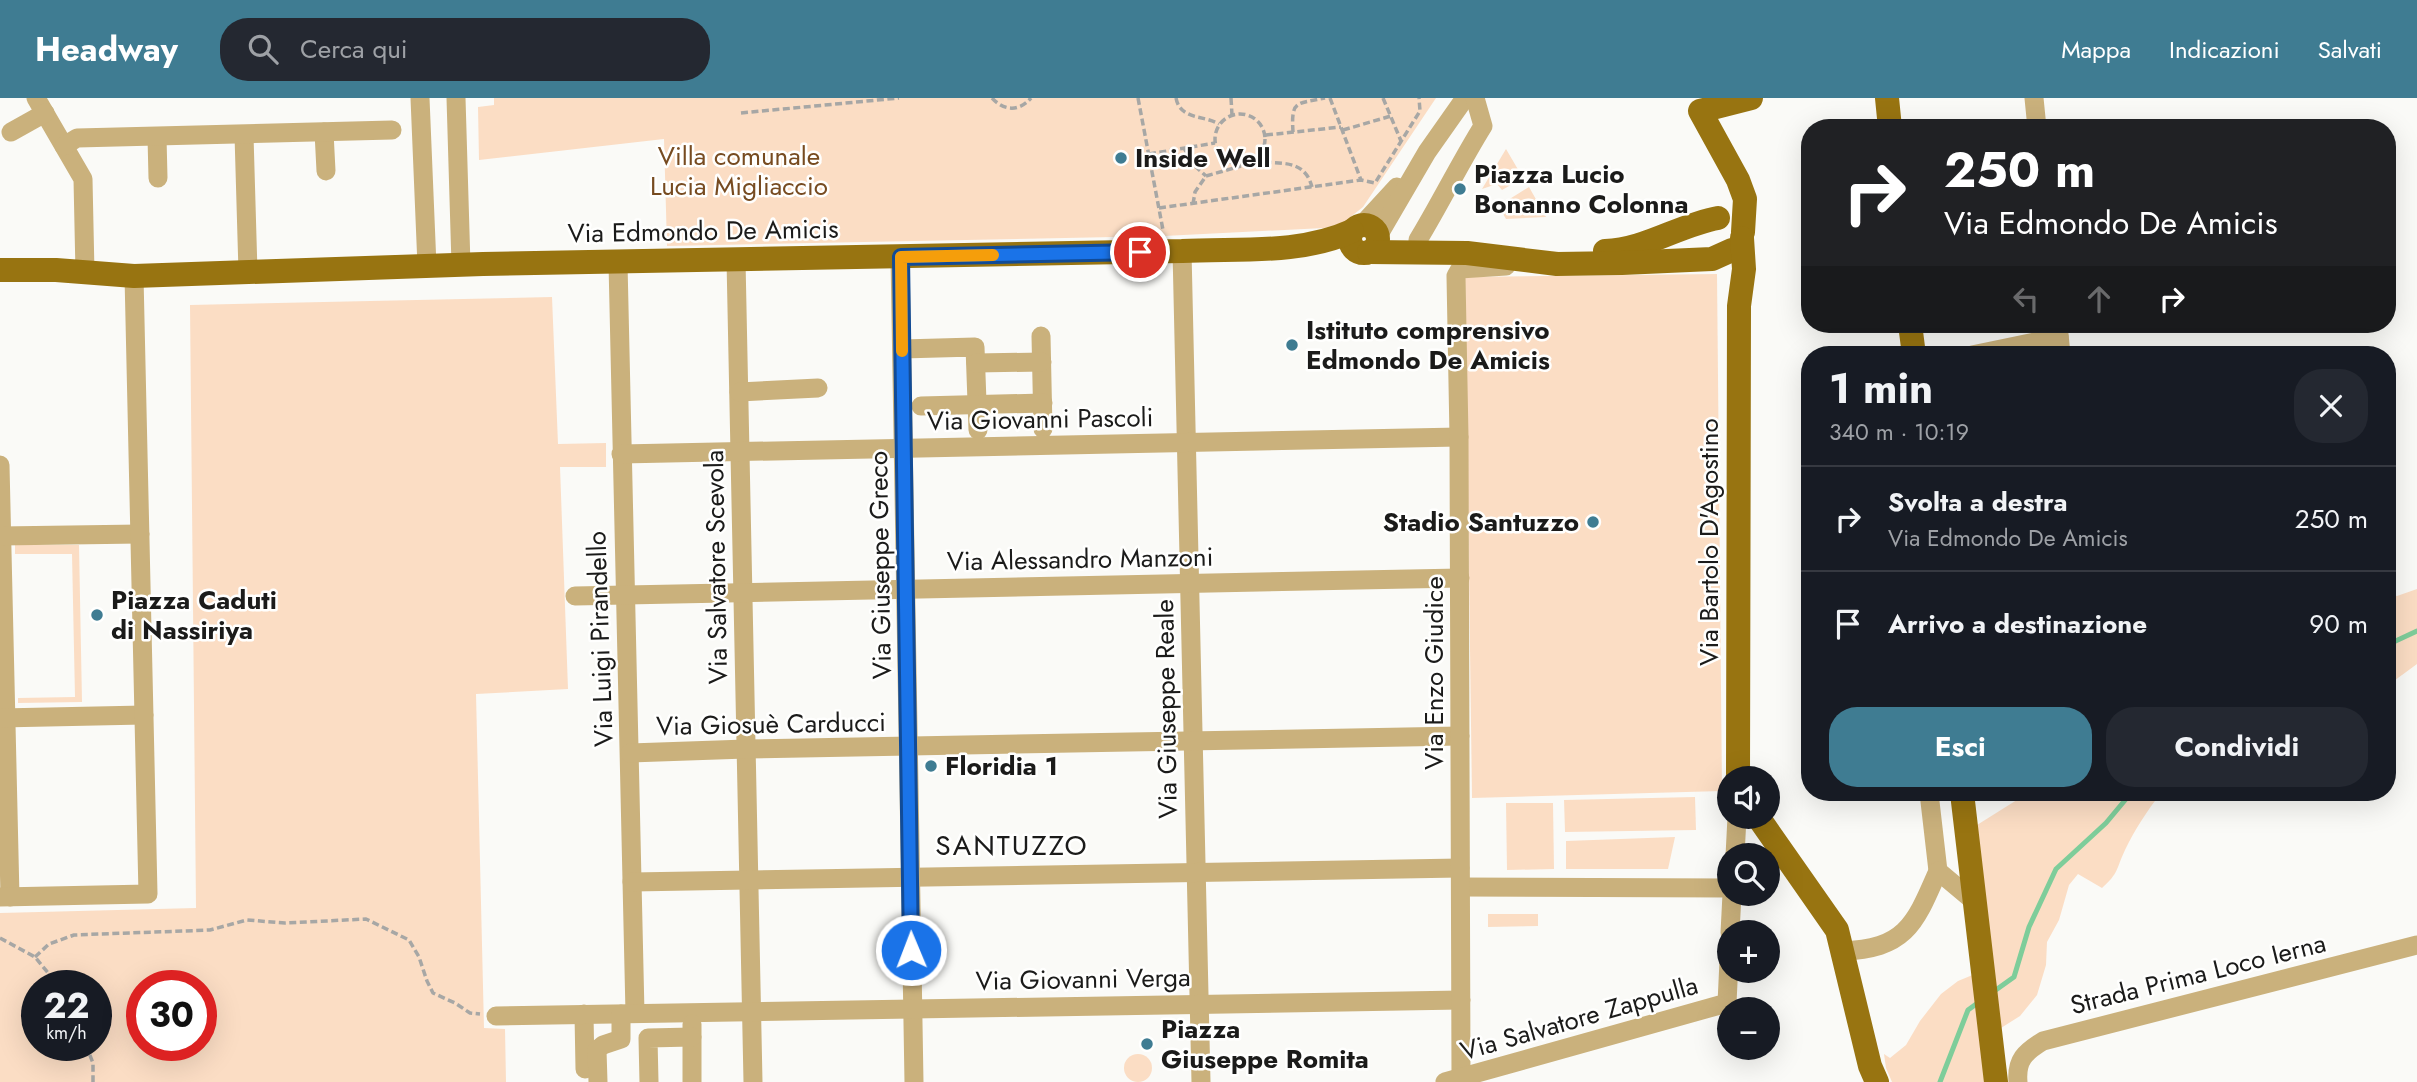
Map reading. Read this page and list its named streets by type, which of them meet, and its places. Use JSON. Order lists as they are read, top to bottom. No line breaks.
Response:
{"streets":{"main road":["Via Edmondo De Amicis","Via Bartolo D'Agostino"],"street":["Via Giovanni Pascoli","Via Alessandro Manzoni","Via Giuseppe Greco","Via Salvatore Scevola","Via Luigi Pirandello","Via Enzo Giudice","Via Giuseppe Reale","Via Giosuè Carducci","Strada Prima Loco Ierna","Via Giovanni Verga","Via Salvatore Zappulla"]},"crossings":[["Via Edmondo De Amicis","Via Giuseppe Greco"],["Via Edmondo De Amicis","Via Salvatore Scevola"],["Via Edmondo De Amicis","Via Luigi Pirandello"],["Via Edmondo De Amicis","Via Giuseppe Reale"],["Via Giovanni Pascoli","Via Giuseppe Greco"],["Via Giovanni Pascoli","Via Salvatore Scevola"],["Via Giovanni Pascoli","Via Luigi Pirandello"],["Via Giovanni Pascoli","Via Enzo Giudice"],["Via Giovanni Pascoli","Via Giuseppe Reale"],["Via Alessandro Manzoni","Via Giuseppe Greco"],["Via Alessandro Manzoni","Via Salvatore Scevola"],["Via Alessandro Manzoni","Via Luigi Pirandello"],["Via Alessandro Manzoni","Via Enzo Giudice"],["Via Alessandro Manzoni","Via Giuseppe Reale"],["Via Giuseppe Greco","Via Giosuè Carducci"],["Via Giuseppe Greco","Via Giovanni Verga"],["Via Salvatore Scevola","Via Giosuè Carducci"],["Via Salvatore Scevola","Via Giovanni Verga"],["Via Luigi Pirandello","Via Giosuè Carducci"],["Via Luigi Pirandello","Via Giovanni Verga"],["Via Enzo Giudice","Via Giosuè Carducci"],["Via Enzo Giudice","Via Giovanni Verga"],["Via Enzo Giudice","Via Salvatore Zappulla"],["Via Giuseppe Reale","Via Giosuè Carducci"],["Via Giuseppe Reale","Via Giovanni Verga"]],"districts":["SANTUZZO"],"parks":["Villa comunale Lucia Migliaccio"],"places":["Inside Well","Piazza Lucio Bonanno Colonna","Istituto comprensivo Edmondo De Amicis","Stadio Santuzzo","Piazza Caduti di Nassiriya","Floridia 1","Piazza Giuseppe Romita"],"page":{"header":"Headway","search":"Cerca qui","nav":["Mappa","Indicazioni","Salvati"],"turn":["250 m","Via Edmondo De Amicis"],"heading":["1 min","340 m · 10:19"],"list":[{"name":"Svolta a destra","note":"Via Edmondo De Amicis","value":"250 m"},{"name":"Arrivo a destinazione","value":"90 m"}],"buttons":["Esci","Condividi"],"map_buttons":["+","−"],"speed":"22 km/h","limit":"30"}}
